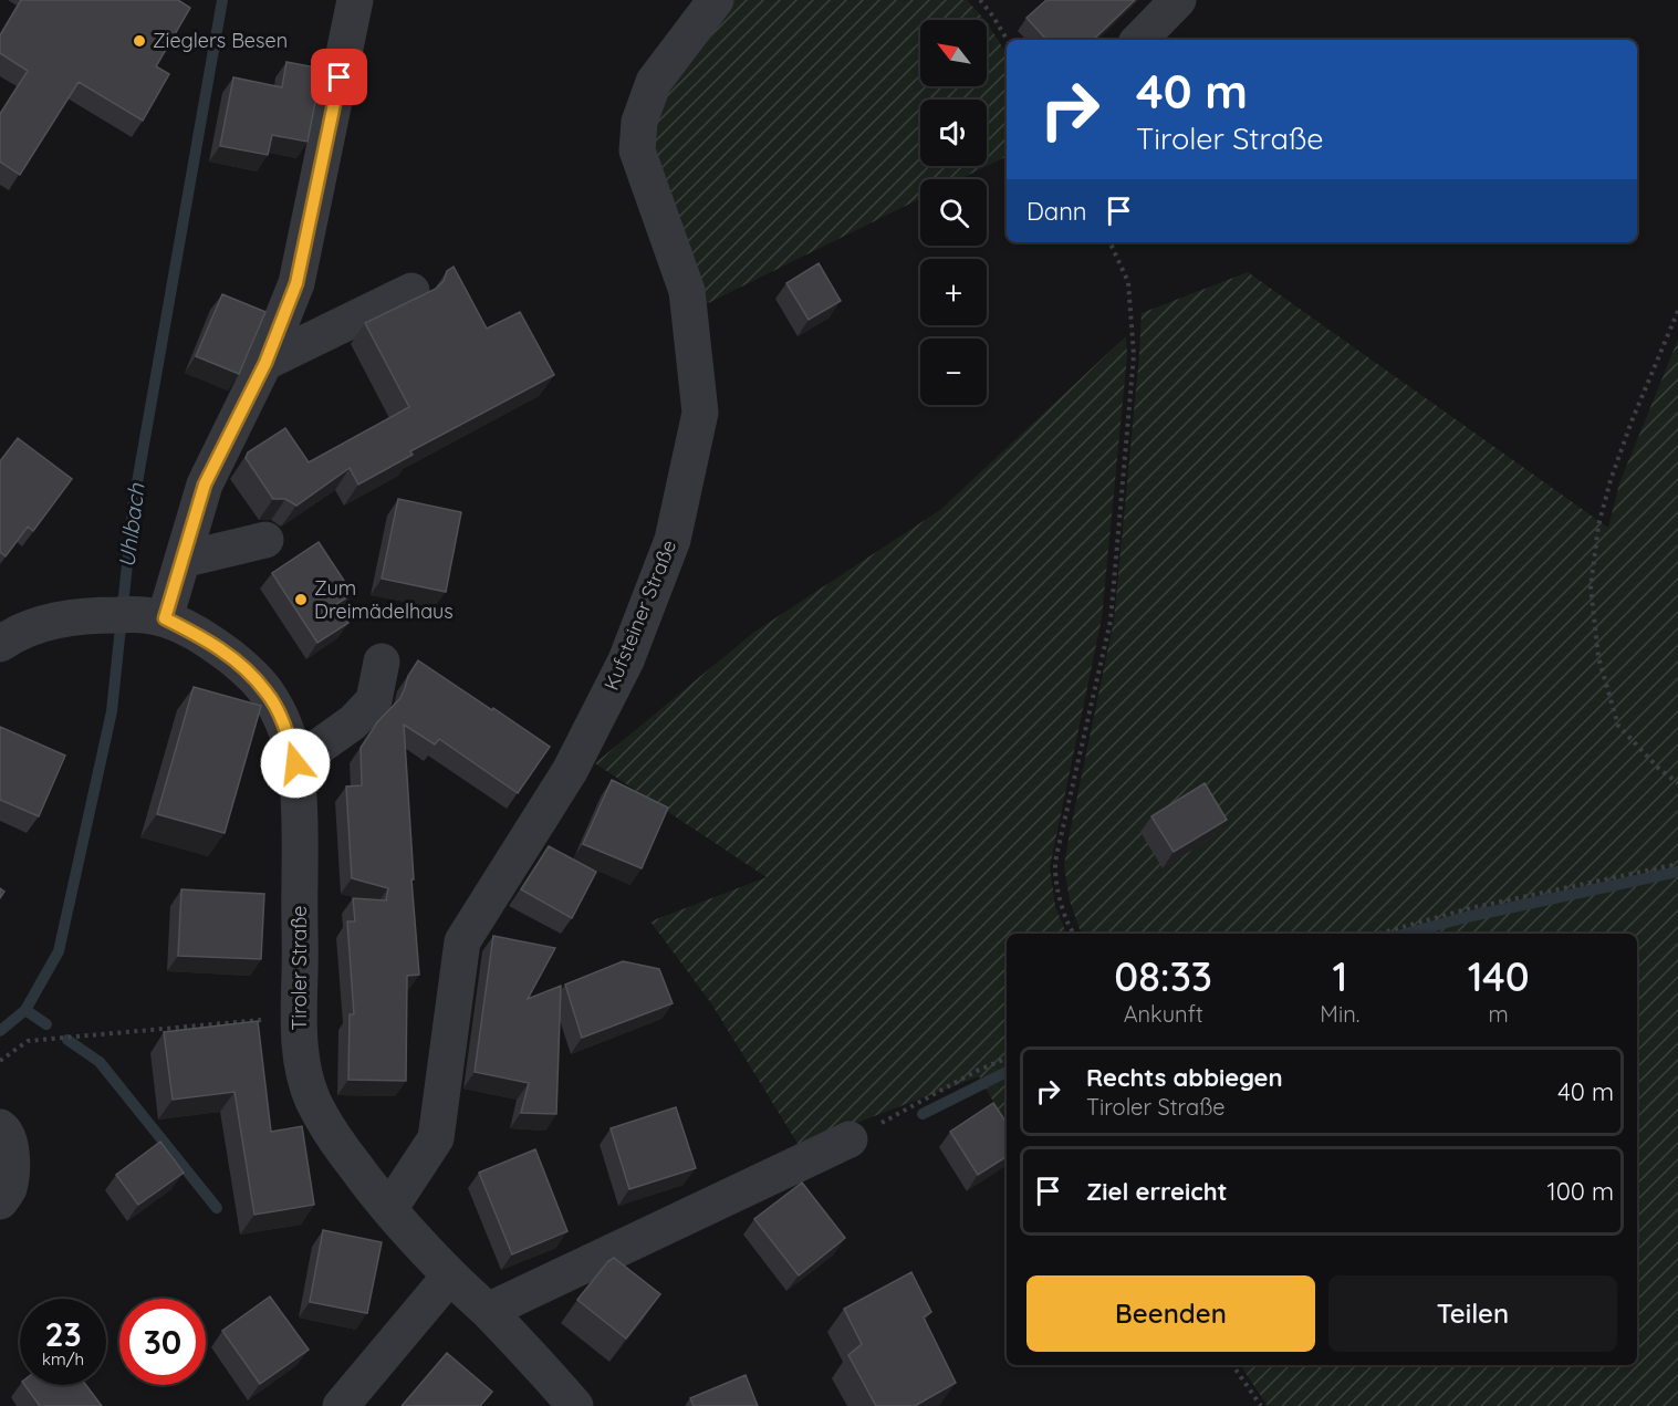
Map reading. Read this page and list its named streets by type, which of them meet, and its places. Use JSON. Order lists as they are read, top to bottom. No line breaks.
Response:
{"streets":{"street":["Kufsteiner Straße","Tiroler Straße"]},"crossings":[["Kufsteiner Straße","Tiroler Straße"]],"water":["Uhlbach"],"places":["Zieglers Besen","Zum Dreimädelhaus"],"north":"top left","page":{"map_buttons":["+","−"],"turn":["40 m","Tiroler Straße"],"then":"Dann","eta":["08:33","Ankunft","1","Min.","140","m"],"list":[{"name":"Rechts abbiegen","note":"Tiroler Straße","value":"40 m"},{"name":"Ziel erreicht","value":"100 m"}],"buttons":["Beenden","Teilen"],"speed":"23 km/h","limit":"30"}}
